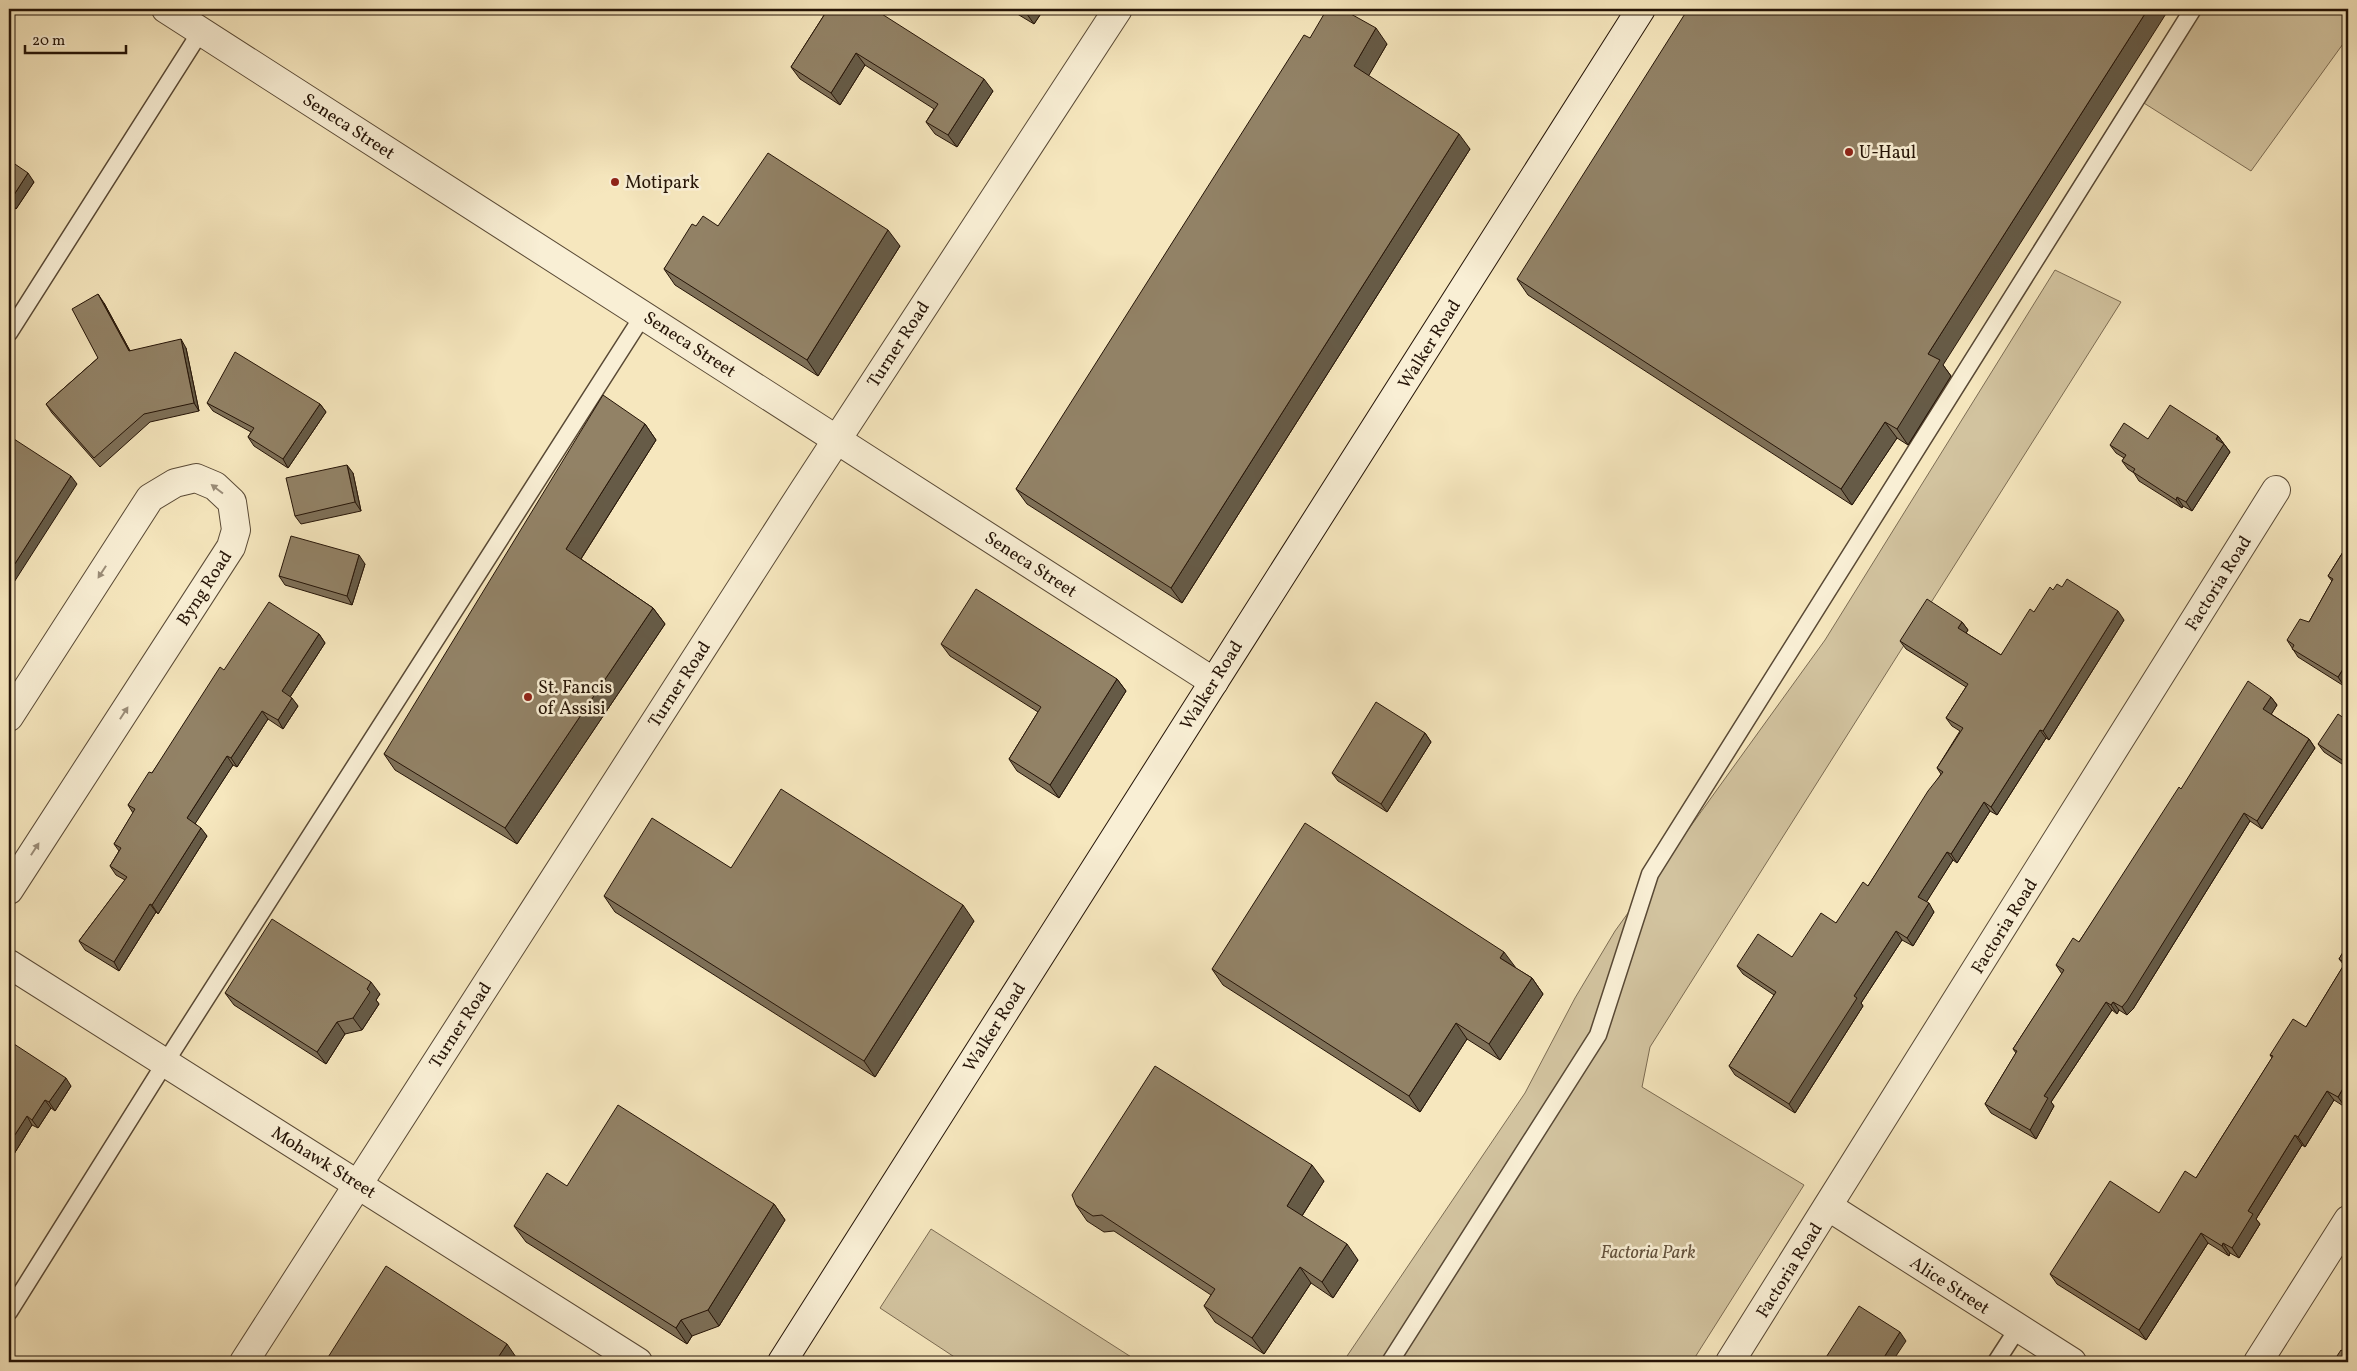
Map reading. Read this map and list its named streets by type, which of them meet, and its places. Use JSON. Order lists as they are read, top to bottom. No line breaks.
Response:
{"streets":{"street":["Seneca Street","Turner Road","Walker Road","Factoria Road","Byng Road","Mohawk Street","Alice Street"]},"crossings":[["Seneca Street","Turner Road"],["Seneca Street","Walker Road"],["Turner Road","Mohawk Street"],["Factoria Road","Alice Street"]],"parks":["Factoria Park"],"places":["U-Haul","Motipark","St. Fancis of Assisi"],"scale_bar":"20 m"}
